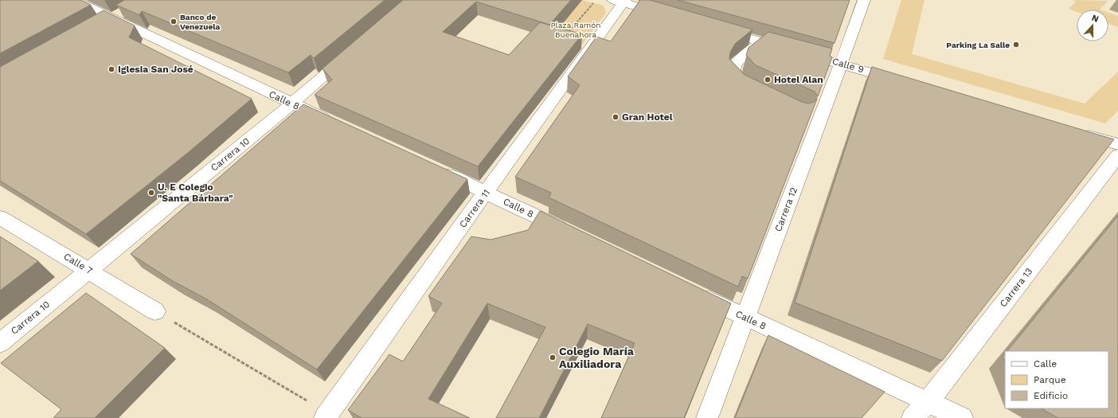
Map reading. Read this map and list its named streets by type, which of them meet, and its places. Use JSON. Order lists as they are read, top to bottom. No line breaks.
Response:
{"streets":{"street":["Calle 9","Calle 8","Carrera 10","Carrera 11","Carrera 12","Calle 7","Carrera 13"]},"crossings":[["Calle 9","Carrera 12"],["Calle 8","Carrera 10"],["Calle 8","Carrera 11"],["Calle 8","Carrera 12"],["Calle 8","Carrera 13"],["Carrera 10","Calle 7"]],"parks":["Plaza Ramón Buenahora"],"places":["Banco de Venezuela","Parking La Salle","Iglesia San José","Hotel Alan","Gran Hotel","U. E Colegio \"Santa Bárbara\"","Colegio María Auxiliadora"],"legend":["Calle","Parque","Edificio"],"north":"top"}
